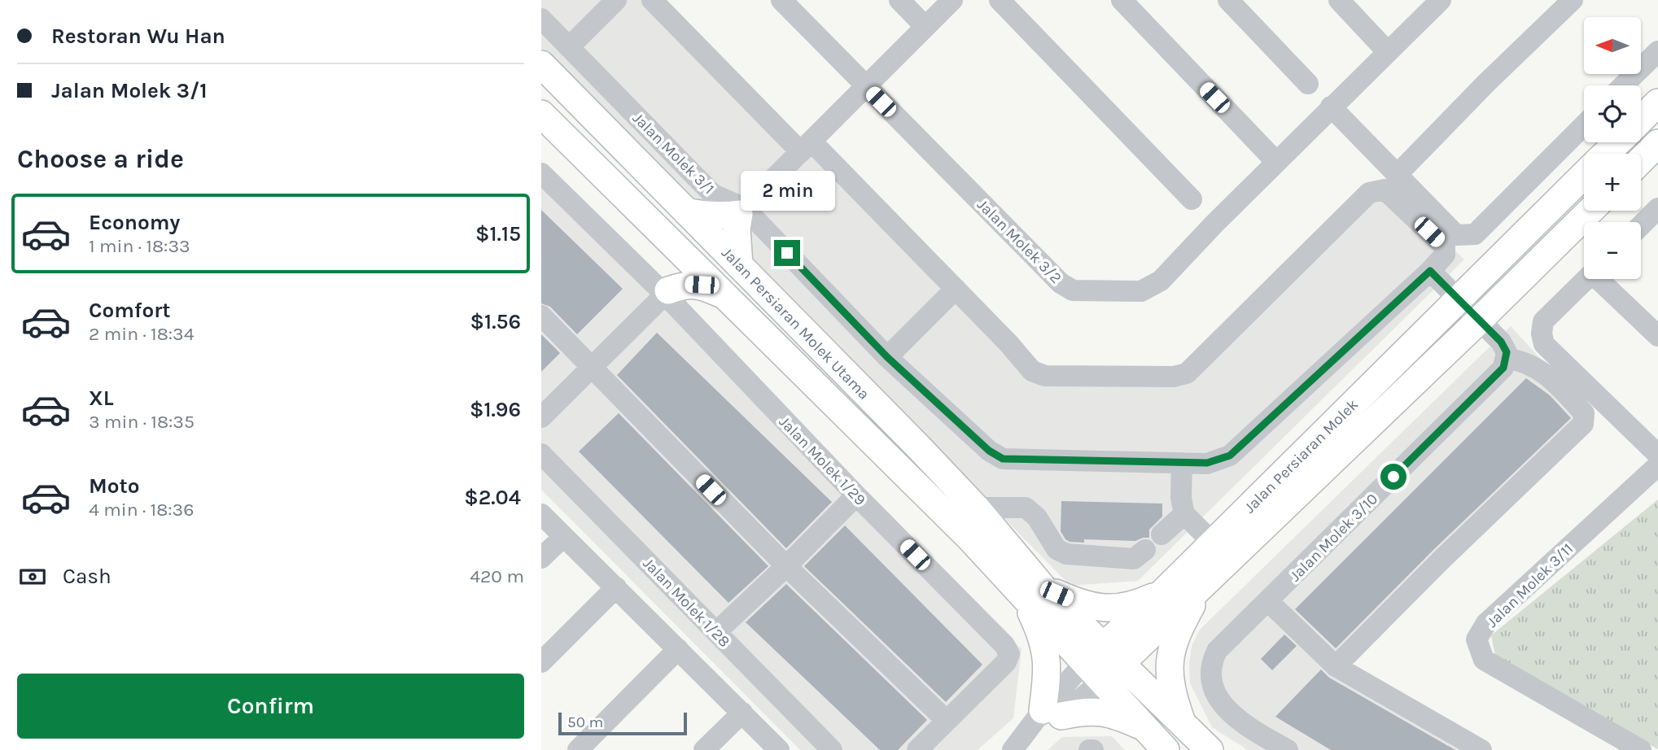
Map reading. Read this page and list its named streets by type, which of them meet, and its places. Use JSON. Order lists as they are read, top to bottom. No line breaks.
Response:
{"streets":{"main road":["Jalan Persiaran Molek Utama","Jalan Persiaran Molek"],"street":["Jalan Molek 3/1","Jalan Molek 3/2","Jalan Molek 1/29","Jalan Molek 3/10","Jalan Molek 3/11","Jalan Molek 1/28"]},"scale_bar":"50 m","north":"left","page":{"banner":["Restoran Wu Han","Jalan Molek 3/1"],"map_buttons":["+","−"],"heading":"Choose a ride","bubble":"2 min","list":[{"name":"Economy","note":"1 min · 18:33","value":"$1.15"},{"name":"Comfort","note":"2 min · 18:34","value":"$1.56"},{"name":"XL","note":"3 min · 18:35","value":"$1.96"},{"name":"Moto","note":"4 min · 18:36","value":"$2.04"}],"pay":["Cash","420 m"],"buttons":"Confirm","scale":"50 m"}}
